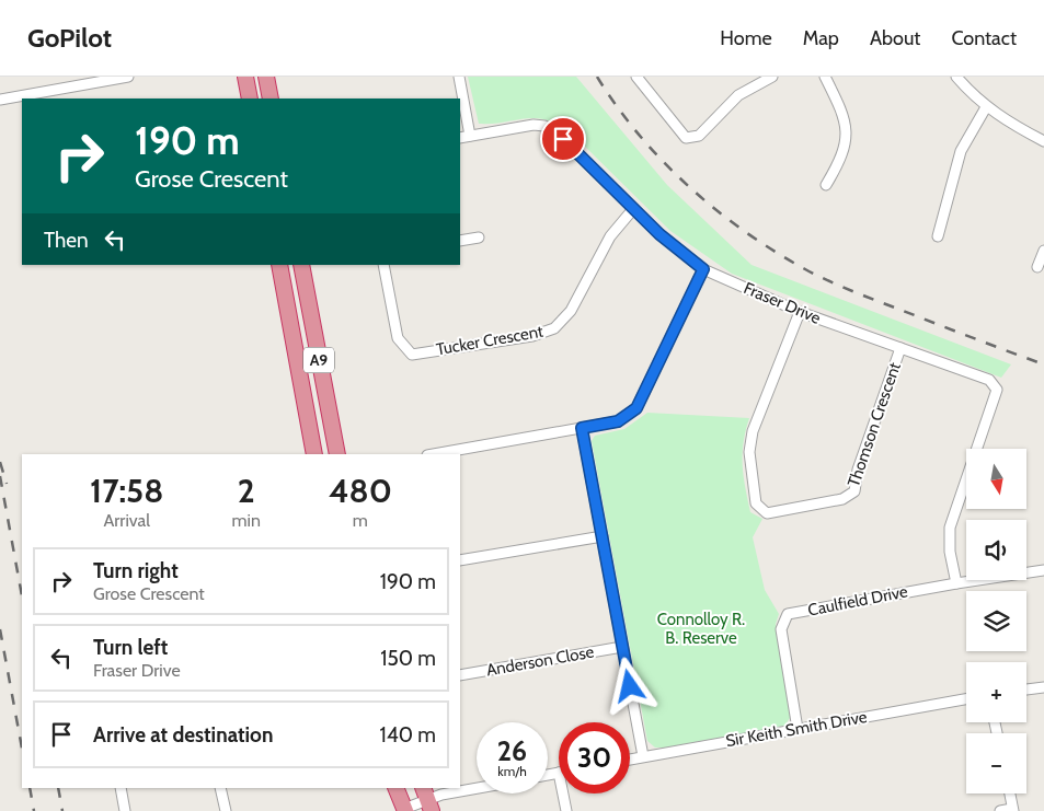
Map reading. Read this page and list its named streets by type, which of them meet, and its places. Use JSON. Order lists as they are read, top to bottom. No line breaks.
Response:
{"streets":{"highway":["A9"],"street":["Fraser Drive","Tucker Crescent","Thomson Crescent","Caulfield Drive","Anderson Close","Sir Keith Smith Drive"]},"crossings":[["Fraser Drive","Tucker Crescent"],["Fraser Drive","Thomson Crescent"],["Fraser Drive","Caulfield Drive"],["Caulfield Drive","Sir Keith Smith Drive"]],"parks":["Connolloy R. B. Reserve"],"north":"bottom","page":{"header":"GoPilot","nav":["Home","Map","About","Contact"],"turn":["190 m","Grose Crescent"],"then":"Then","map_buttons":["+","−"],"eta":["17:58","Arrival","2","min","480","m"],"list":[{"name":"Turn right","note":"Grose Crescent","value":"190 m"},{"name":"Turn left","note":"Fraser Drive","value":"150 m"},{"name":"Arrive at destination","value":"140 m"}],"speed":"26 km/h","limit":"30"}}
